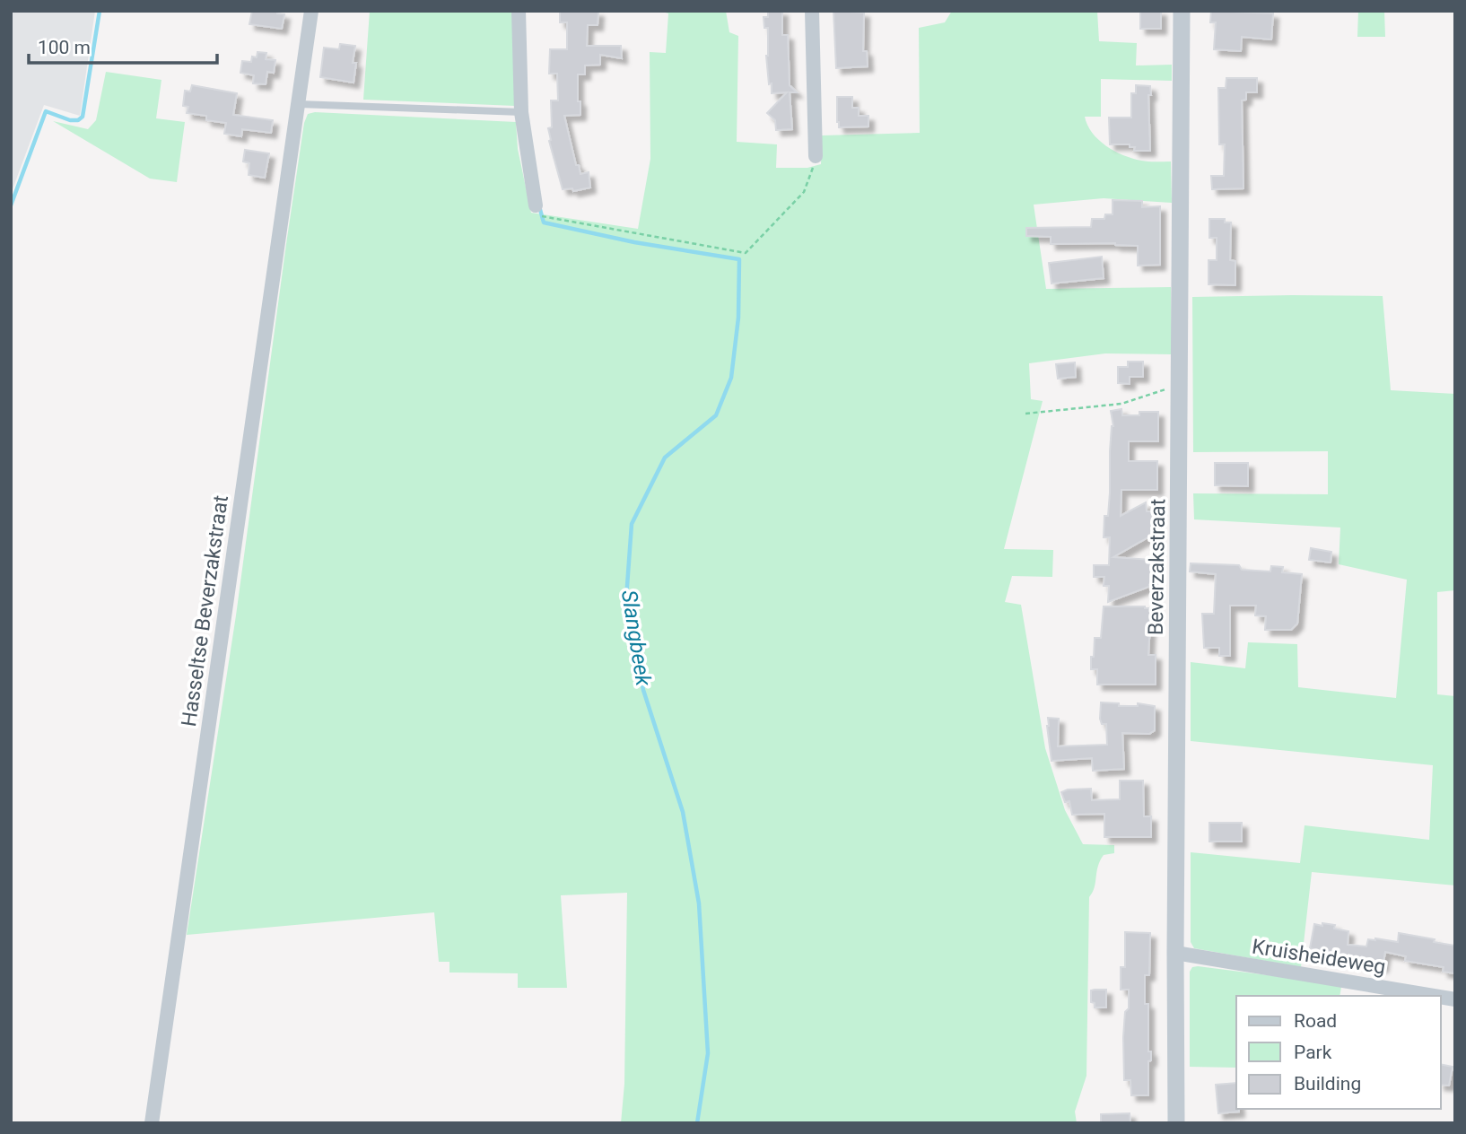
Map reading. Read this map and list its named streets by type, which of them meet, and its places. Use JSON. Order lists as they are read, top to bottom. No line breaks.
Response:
{"streets":{"street":["Beverzakstraat","Hasseltse Beverzakstraat","Kruisheideweg"]},"crossings":[["Beverzakstraat","Kruisheideweg"]],"water":["Slangbeek"],"legend":["Road","Park","Building"],"scale_bar":"100 m"}
